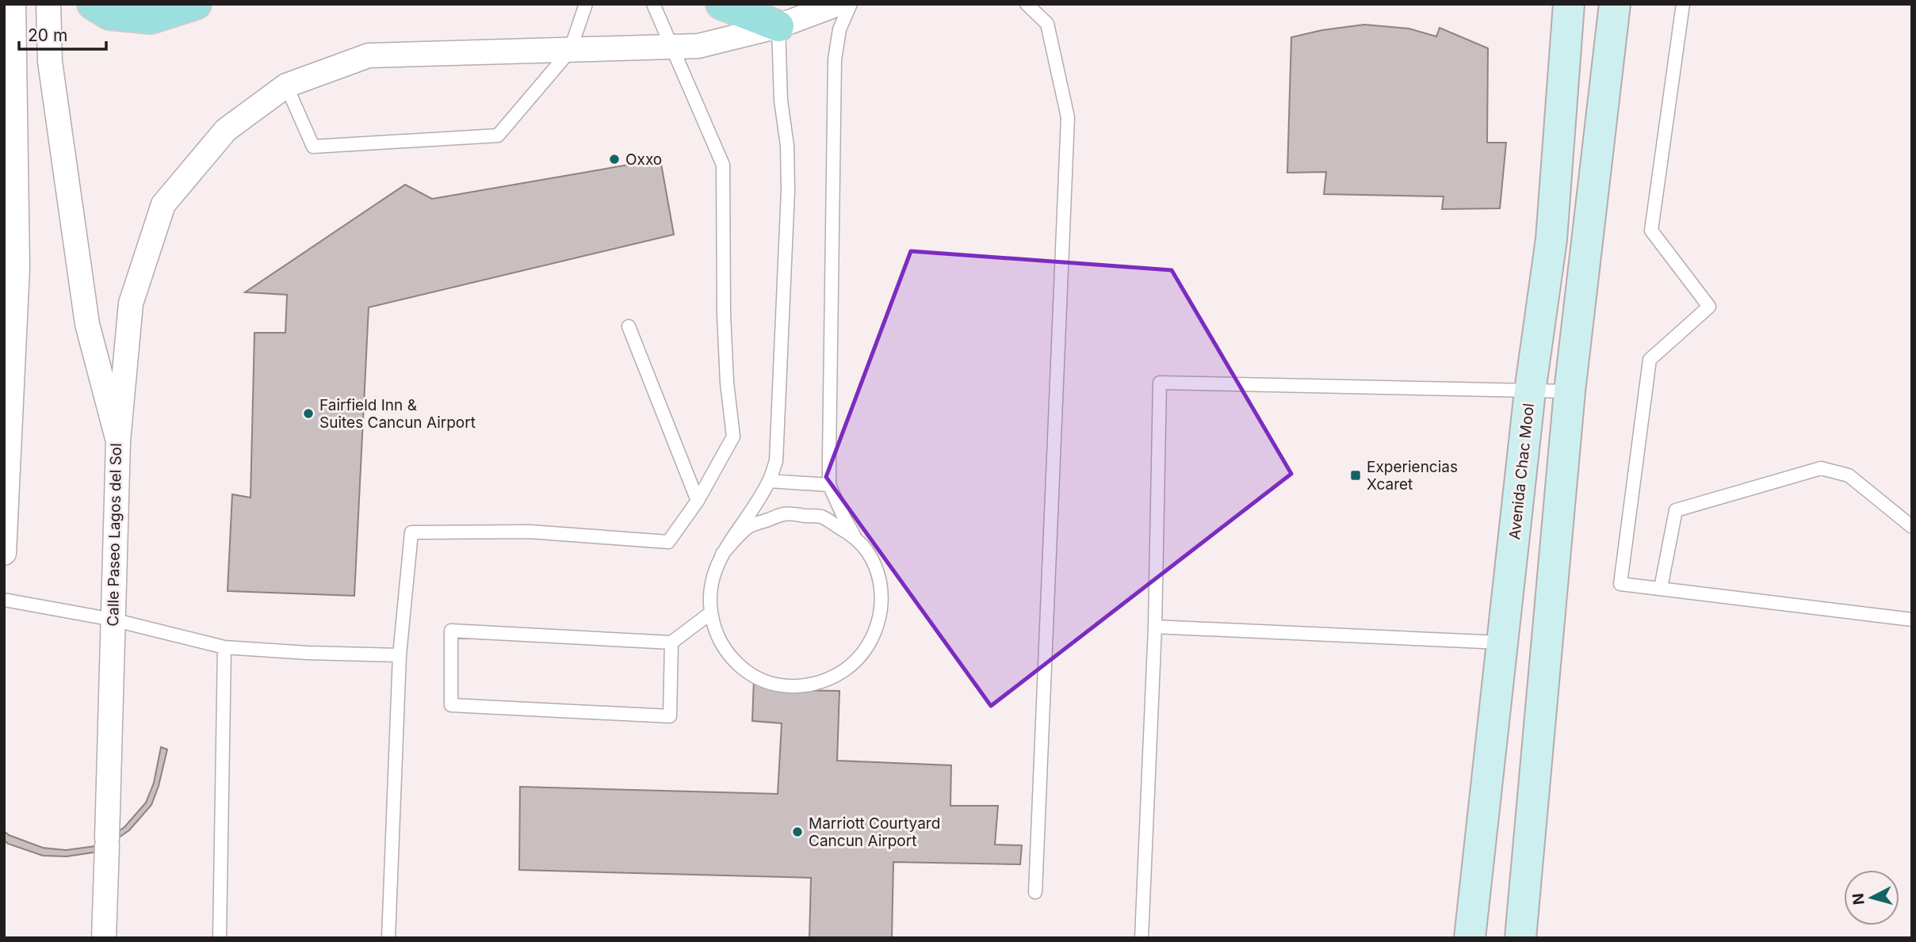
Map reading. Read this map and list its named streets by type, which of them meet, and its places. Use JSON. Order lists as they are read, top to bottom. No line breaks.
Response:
{"streets":{"street":["Avenida Chac Mool","Calle Paseo Lagos del Sol"]},"places":{"other":["Oxxo","Fairfield Inn & Suites Cancun Airport","Marriott Courtyard Cancun Airport"],"transit":["Experiencias Xcaret"]},"scale_bar":"20 m","north":"left"}
